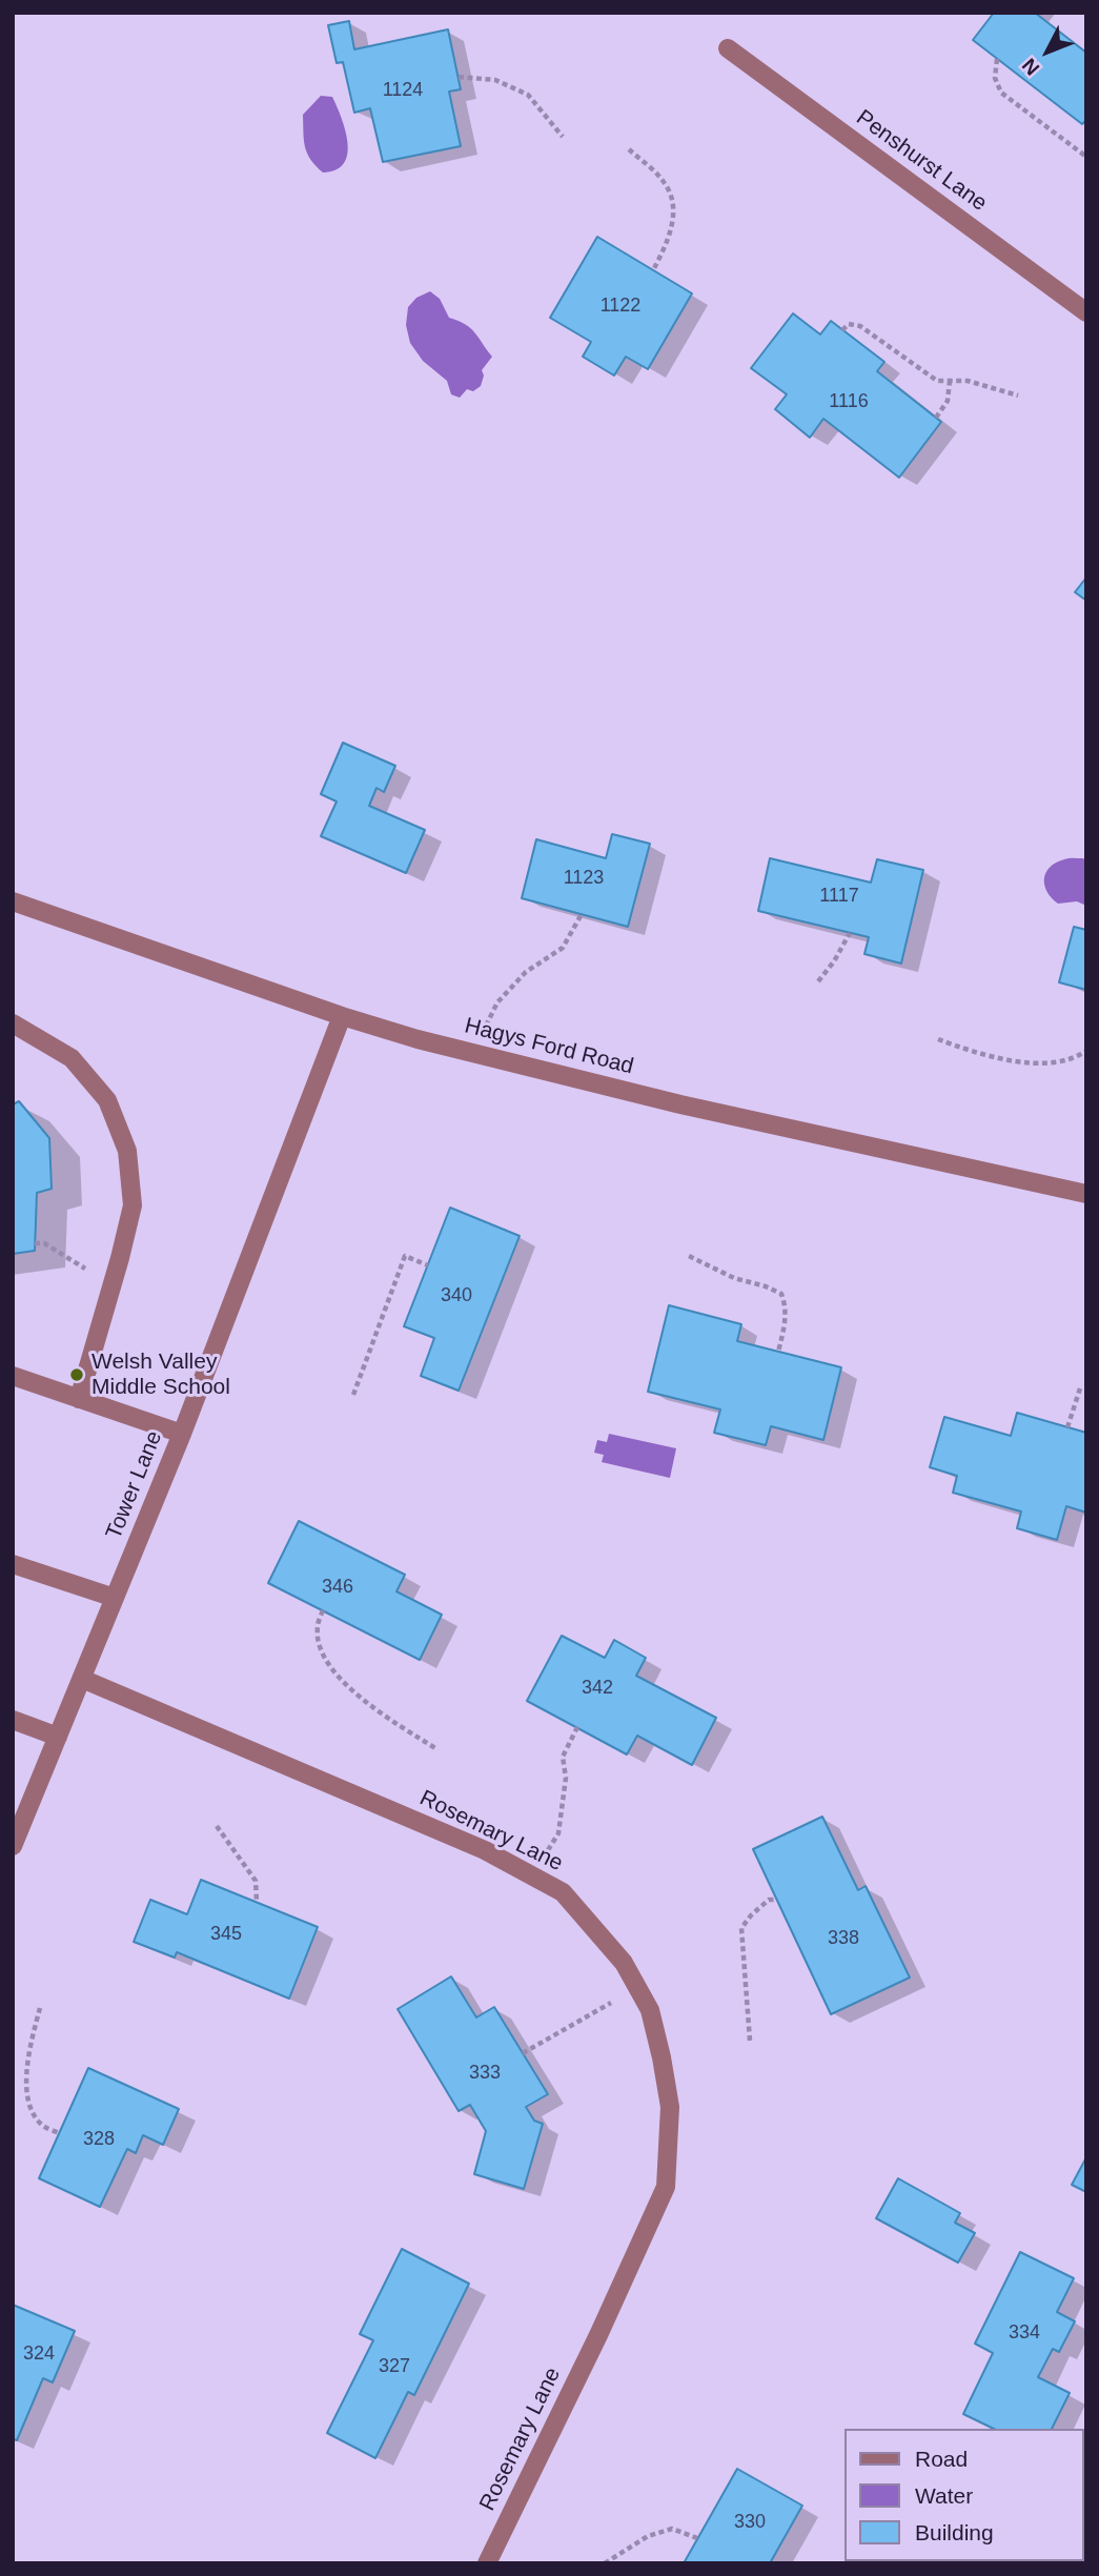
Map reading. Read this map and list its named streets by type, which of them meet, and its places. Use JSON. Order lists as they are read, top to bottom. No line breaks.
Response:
{"streets":{"street":["Penshurst Lane","Hagys Ford Road","Tower Lane","Rosemary Lane"]},"crossings":[["Hagys Ford Road","Tower Lane"],["Tower Lane","Rosemary Lane"]],"places":["Welsh Valley Middle School"],"house_numbers":["1124","1122","1116","1123","1117","340","346","342","345","338","333","328","334","324","327","330"],"legend":["Road","Water","Building"],"north":"bottom left"}
